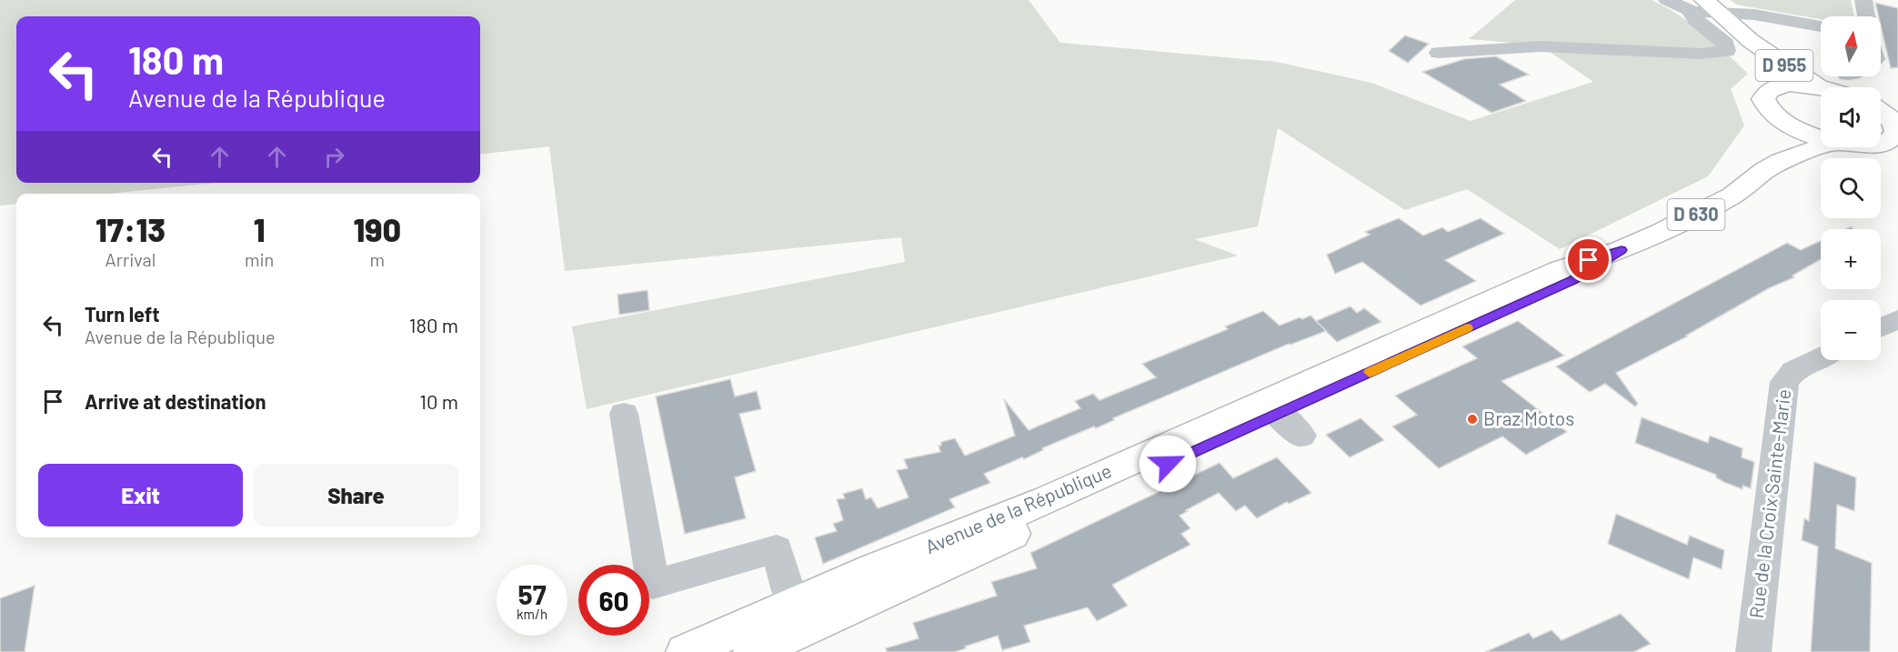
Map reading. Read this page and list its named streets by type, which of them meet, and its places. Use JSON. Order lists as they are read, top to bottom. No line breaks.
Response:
{"streets":{"main road":["D 955","D 630","Avenue de la République"],"street":["Rue de la Croix Sainte-Marie"]},"places":["Braz Motos"],"north":"top","page":{"map_buttons":["+","−"],"turn":["180 m","Avenue de la République"],"eta":["17:13","Arrival","1","min","190","m"],"list":[{"name":"Turn left","note":"Avenue de la République","value":"180 m"},{"name":"Arrive at destination","value":"10 m"}],"buttons":["Exit","Share"],"speed":"57 km/h","limit":"60"}}
